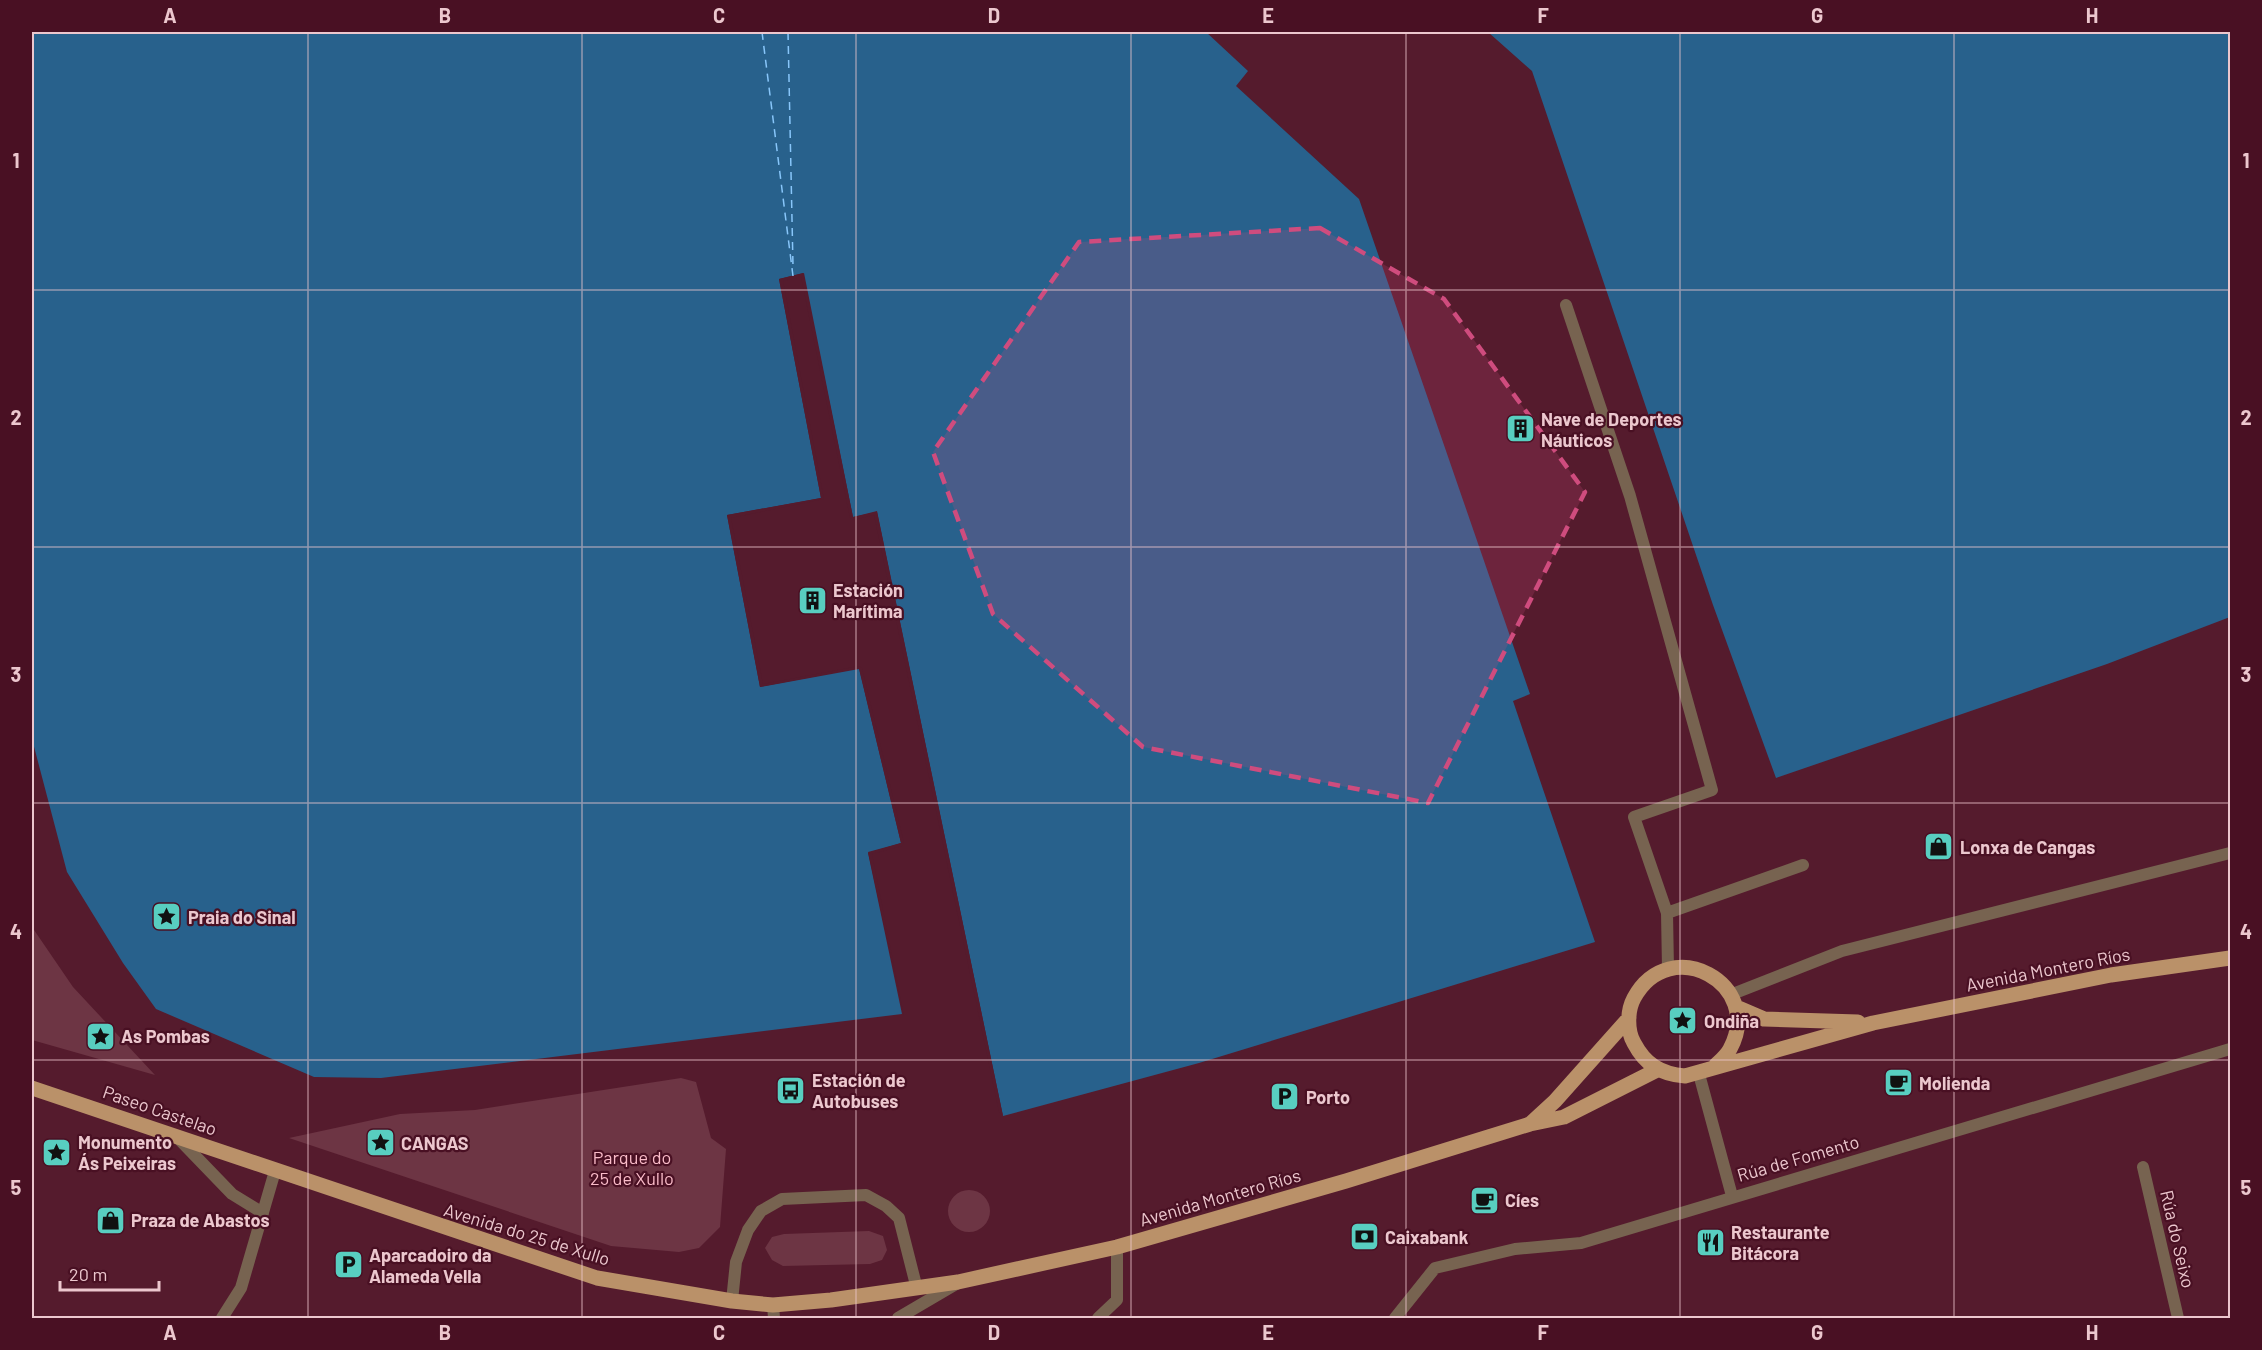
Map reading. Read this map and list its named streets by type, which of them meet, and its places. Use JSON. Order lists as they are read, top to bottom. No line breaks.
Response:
{"streets":{"main road":["Avenida Montero Ríos","Paseo Castelao","Avenida do 25 de Xullo"],"street":["Rúa de Fomento","Rúa do Seixo"]},"crossings":[["Avenida Montero Ríos","Avenida do 25 de Xullo"],["Paseo Castelao","Avenida do 25 de Xullo"]],"parks":["Parque do 25 de Xullo"],"places":{"building":["Nave de Deportes Náuticos","Estación Marítima"],"shop":["Lonxa de Cangas","Praza de Abastos"],"place":["Praia do Sinal","Ondiña","As Pombas","CANGAS","Monumento Ás Peixeiras"],"cafe":["Molienda","Cíes"],"bus stop":["Estación de Autobuses"],"parking":["Porto","Aparcadoiro da Alameda Vella"],"bank":["Caixabank"],"restaurant":["Restaurante Bitácora"]},"scale_bar":"20 m","grid":{"columns":["A","B","C","D","E","F","G","H"],"rows":["1","2","3","4","5"]}}
